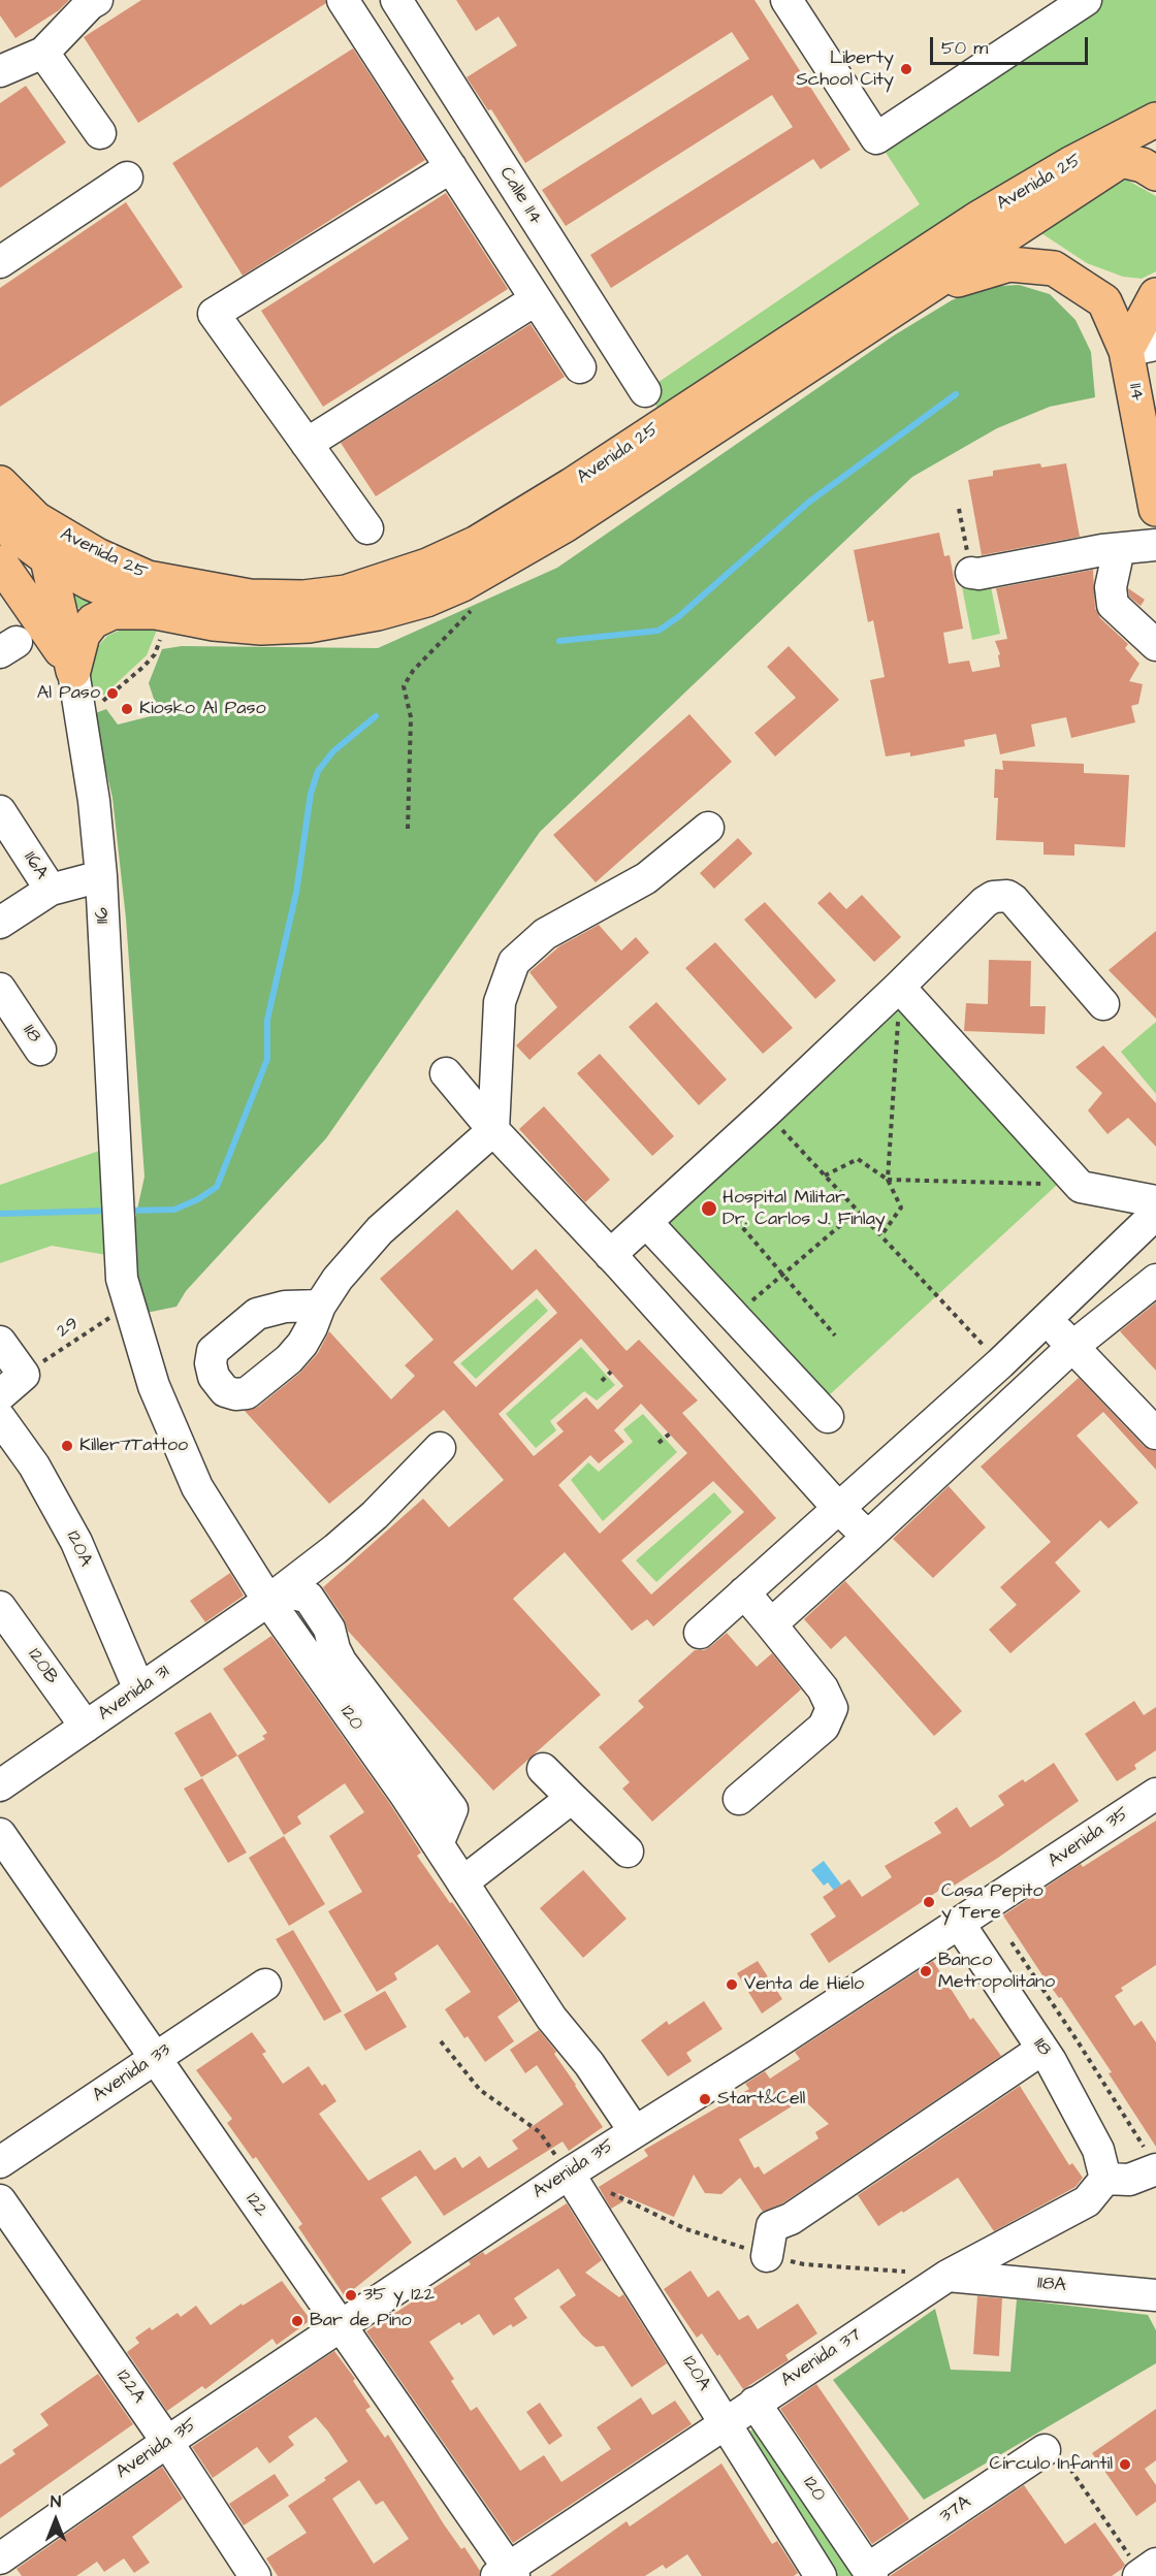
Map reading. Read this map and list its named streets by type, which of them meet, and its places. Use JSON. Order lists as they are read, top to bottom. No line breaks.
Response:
{"streets":{"main road":["Avenida 25","114"],"street":["Calle 114","116A","116","118","120A","120B","Avenida 31","120","Avenida 35","Avenida 33","122","118A","Avenida 37","122A","37A"],"path":["29"]},"crossings":[["116","29"],["116","120"],["118","Avenida 35"],["118","Avenida 37"],["29","120"],["120A","Avenida 31"],["120A","Avenida 35"],["120A","Avenida 37"],["120B","Avenida 31"],["Avenida 31","120"],["120","Avenida 35"],["120","Avenida 37"],["120","37A"],["Avenida 35","122"],["Avenida 35","122A"],["Avenida 33","122"],["122","Avenida 37"],["118A","Avenida 37"]],"places":["Liberty School City","Al Paso","Kiosko Al Paso","Hospital Militar Dr. Carlos J. Finlay","Killer7Tattoo","Casa Pepito y Tere","Banco Metropolitano","Venta de Hielo","Start&Cell","35 y 122","Bar de Pino","Círculo Infantil"],"scale_bar":"50 m","north":"top"}
